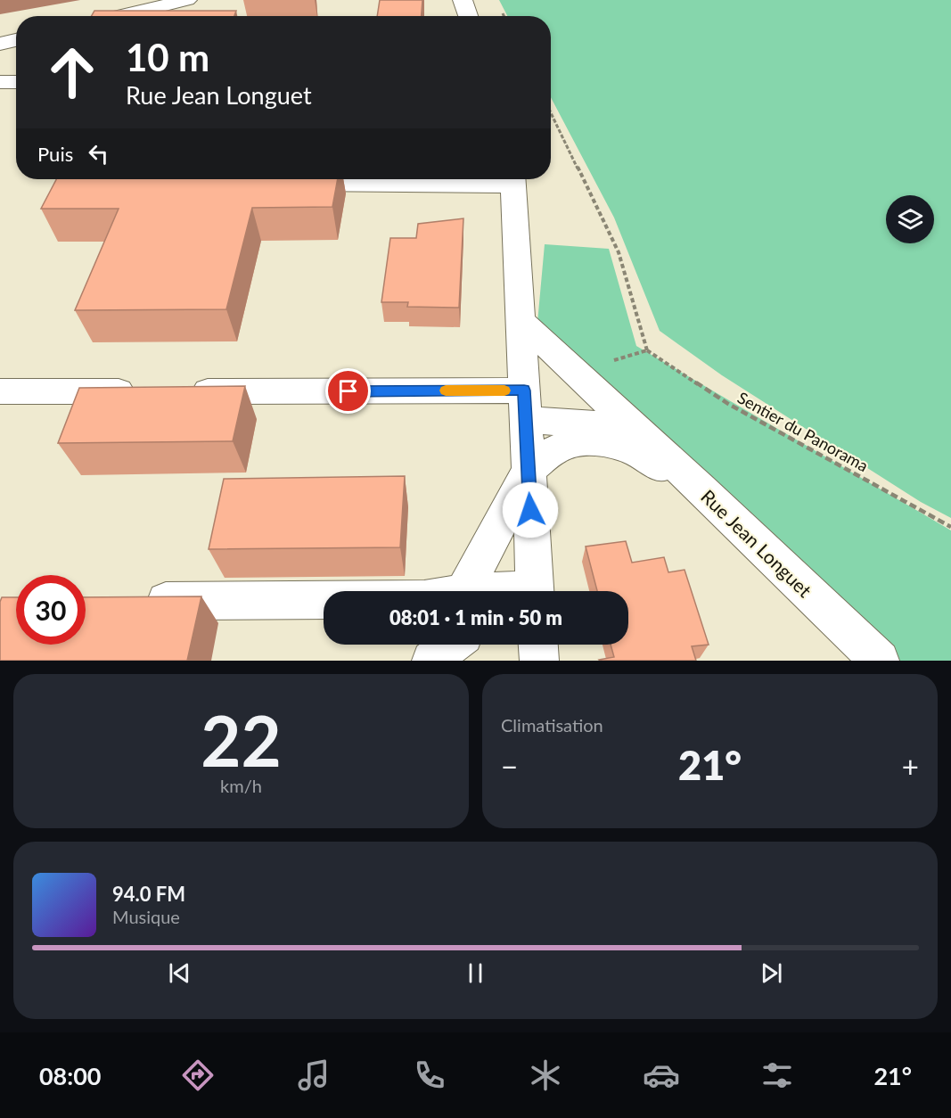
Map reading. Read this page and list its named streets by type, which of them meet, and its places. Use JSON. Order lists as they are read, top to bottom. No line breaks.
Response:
{"streets":{"street":["Rue Jean Longuet"],"path":["Sentier du Panorama"]},"page":{"turn":["10 m","Rue Jean Longuet"],"then":"Puis","limit":"30","trip":"08:01 · 1 min · 50 m","tile":[["22","km/h"],"Climatisation"],"heat":["−","21°","+"],"song":["94.0 FM","Musique"],"tabs":["08:00","21°"]}}
